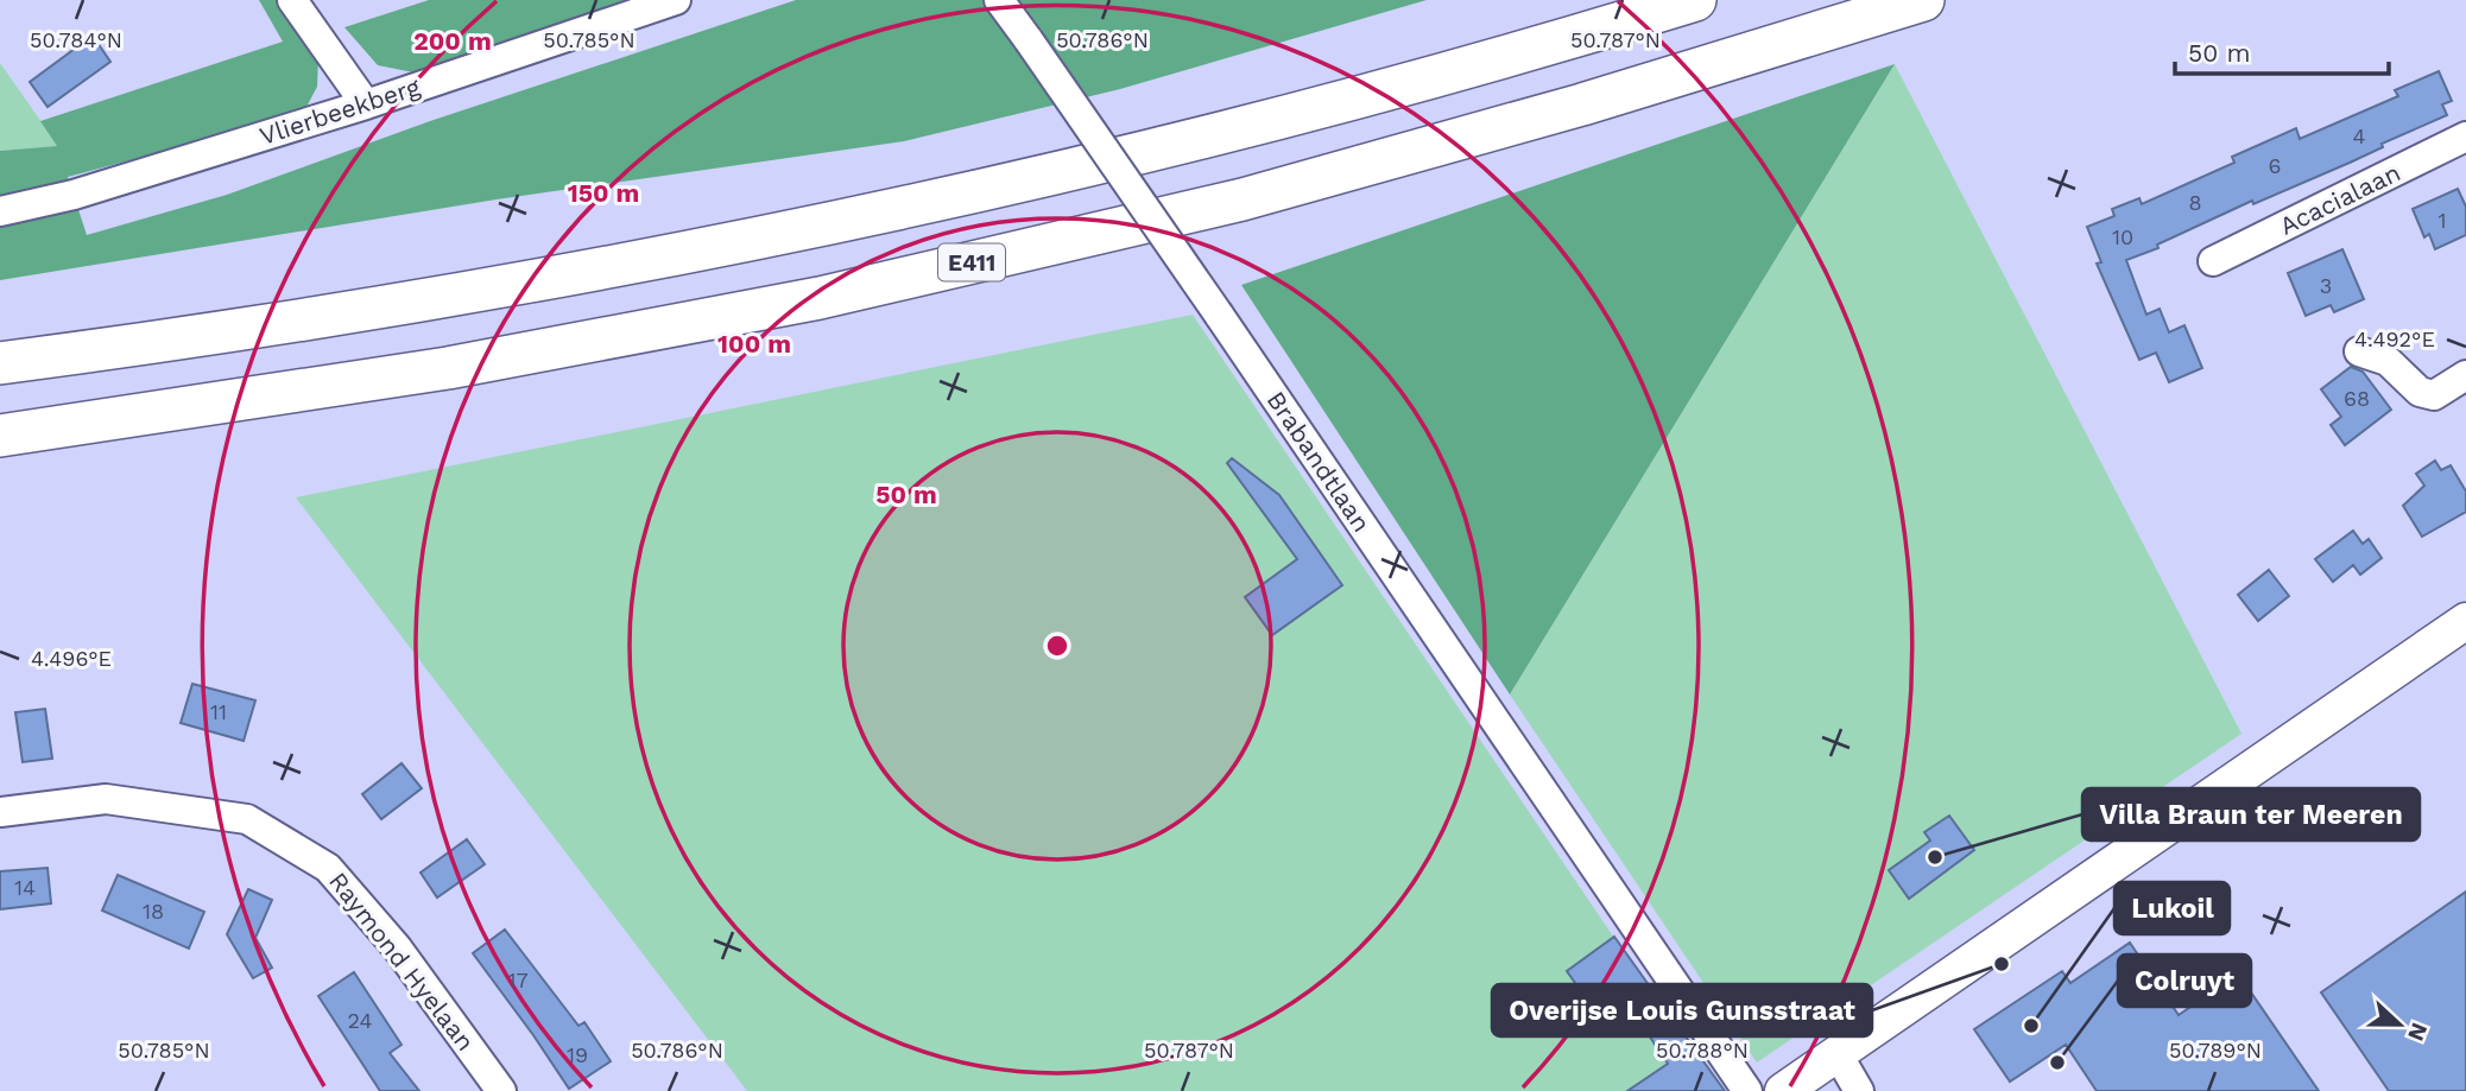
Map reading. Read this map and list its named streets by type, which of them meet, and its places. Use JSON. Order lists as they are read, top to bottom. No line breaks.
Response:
{"streets":{"highway":["E411"],"street":["Vlierbeekberg","Acacialaan","Brabandtlaan","Raymond Hyelaan"]},"places":["Villa Braun ter Meeren","Overijse Louis Gunsstraat","Lukoil","Colruyt"],"house_numbers":["4","6","8","1","10","3","68","11","14","18","17","24","19"],"scale_bar":"50 m","north":"right","coordinates":["50.785°N","50.786°N","50.784°N","50.787°N","4.492°E","4.496°E","50.788°N","50.789°N"],"rings":["200 m","150 m","100 m","50 m"]}
